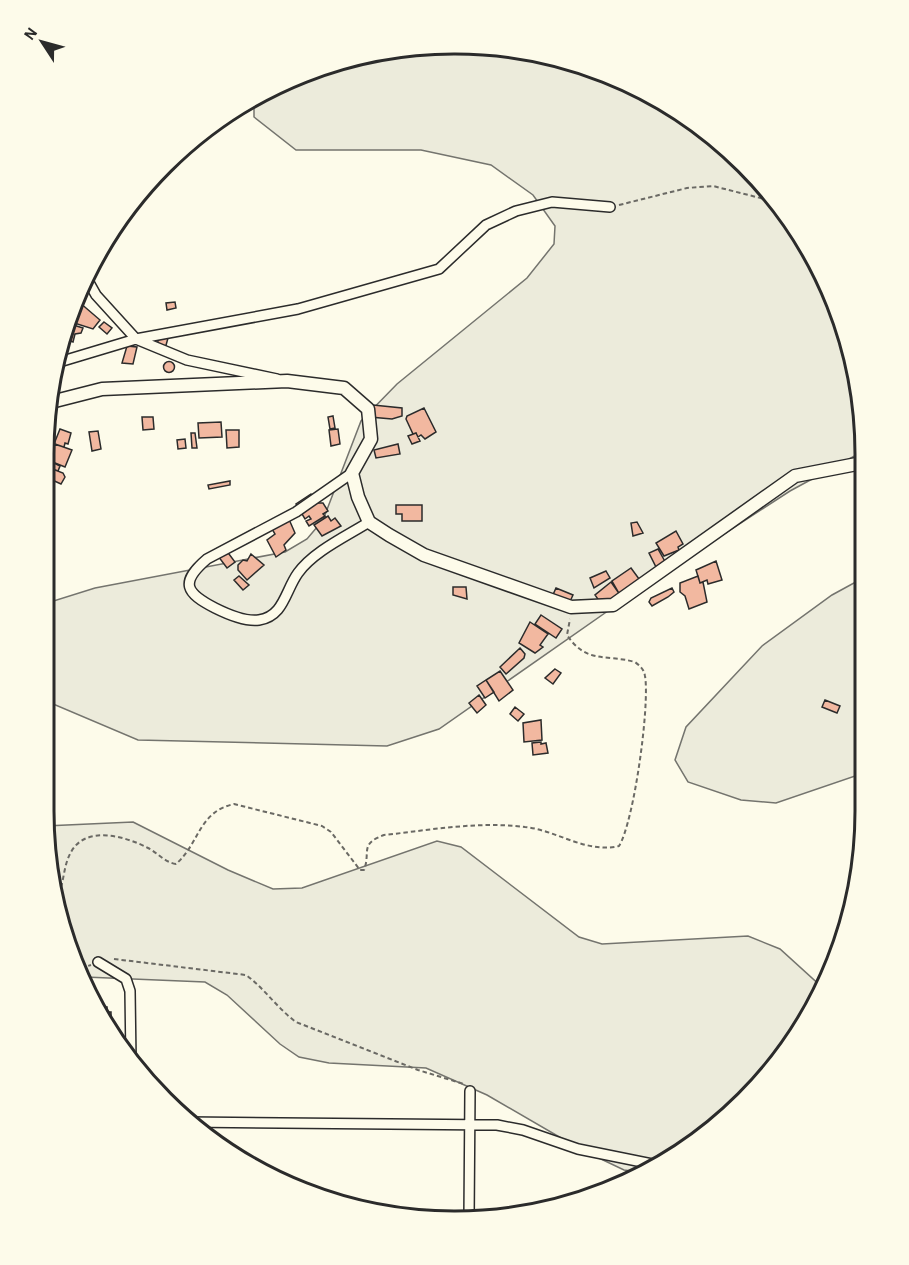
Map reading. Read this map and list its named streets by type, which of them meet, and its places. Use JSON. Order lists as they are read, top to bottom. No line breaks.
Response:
{"north":"top left"}
